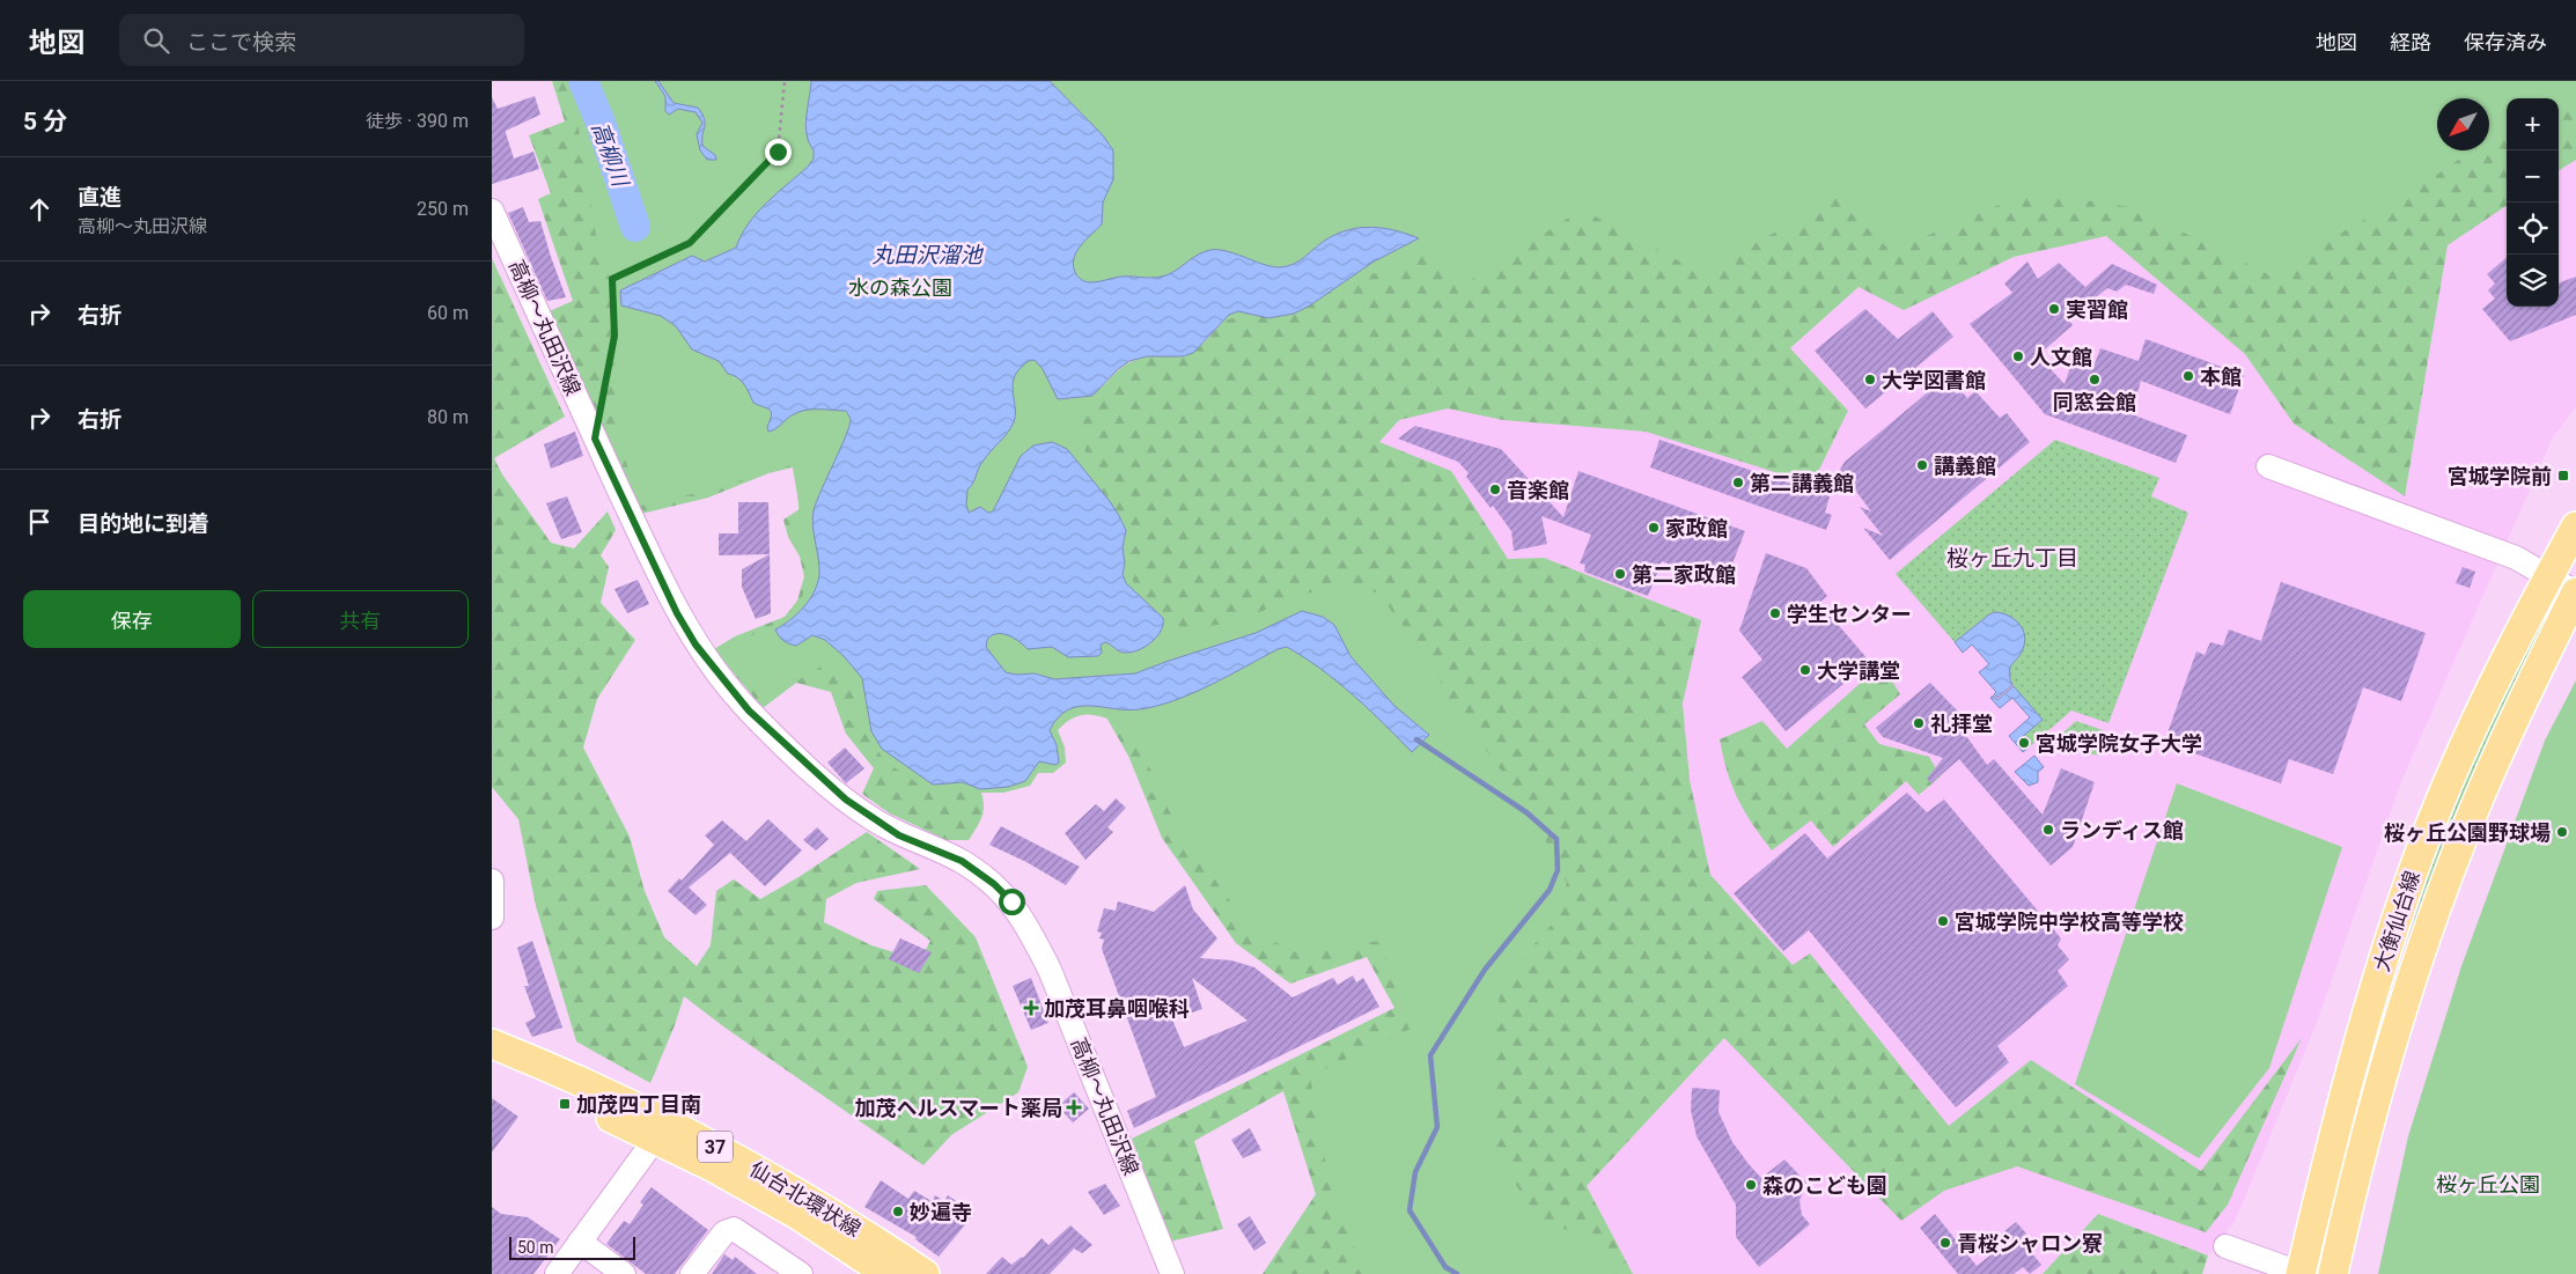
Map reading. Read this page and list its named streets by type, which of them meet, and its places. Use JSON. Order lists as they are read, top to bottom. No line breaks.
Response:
{"streets":{"main road":["大衡仙台線","37","仙台北環状線"],"street":["高柳～丸田沢線"]},"districts":["桜ヶ丘九丁目"],"water":["高柳川","丸田沢溜池"],"parks":["水の森公園","桜ヶ丘公園"],"places":{"other":["実習館","人文館","本館","大学図書館","同窓会館","講義館","第二講義館","音楽館","家政館","第二家政館","学生センター","大学講堂","礼拝堂","宮城学院女子大学","ランディス館","桜ヶ丘公園野球場","宮城学院中学校高等学校","森のこども園","妙遍寺","青桜シャロン寮"],"transit":["宮城学院前","加茂四丁目南"],"health":["加茂耳鼻咽喉科","加茂ヘルスマート薬局"]},"scale_bar":"50 m","north":"bottom left","page":{"header":"地図","search":"ここで検索","nav":["地図","経路","保存済み"],"heading":["5 分","徒歩 · 390 m"],"map_buttons":["+","−"],"list":[["直進","高柳～丸田沢線","250 m"],["右折","60 m"],["右折","80 m"],"目的地に到着"],"buttons":["保存","共有"],"scale":"50 m"}}
